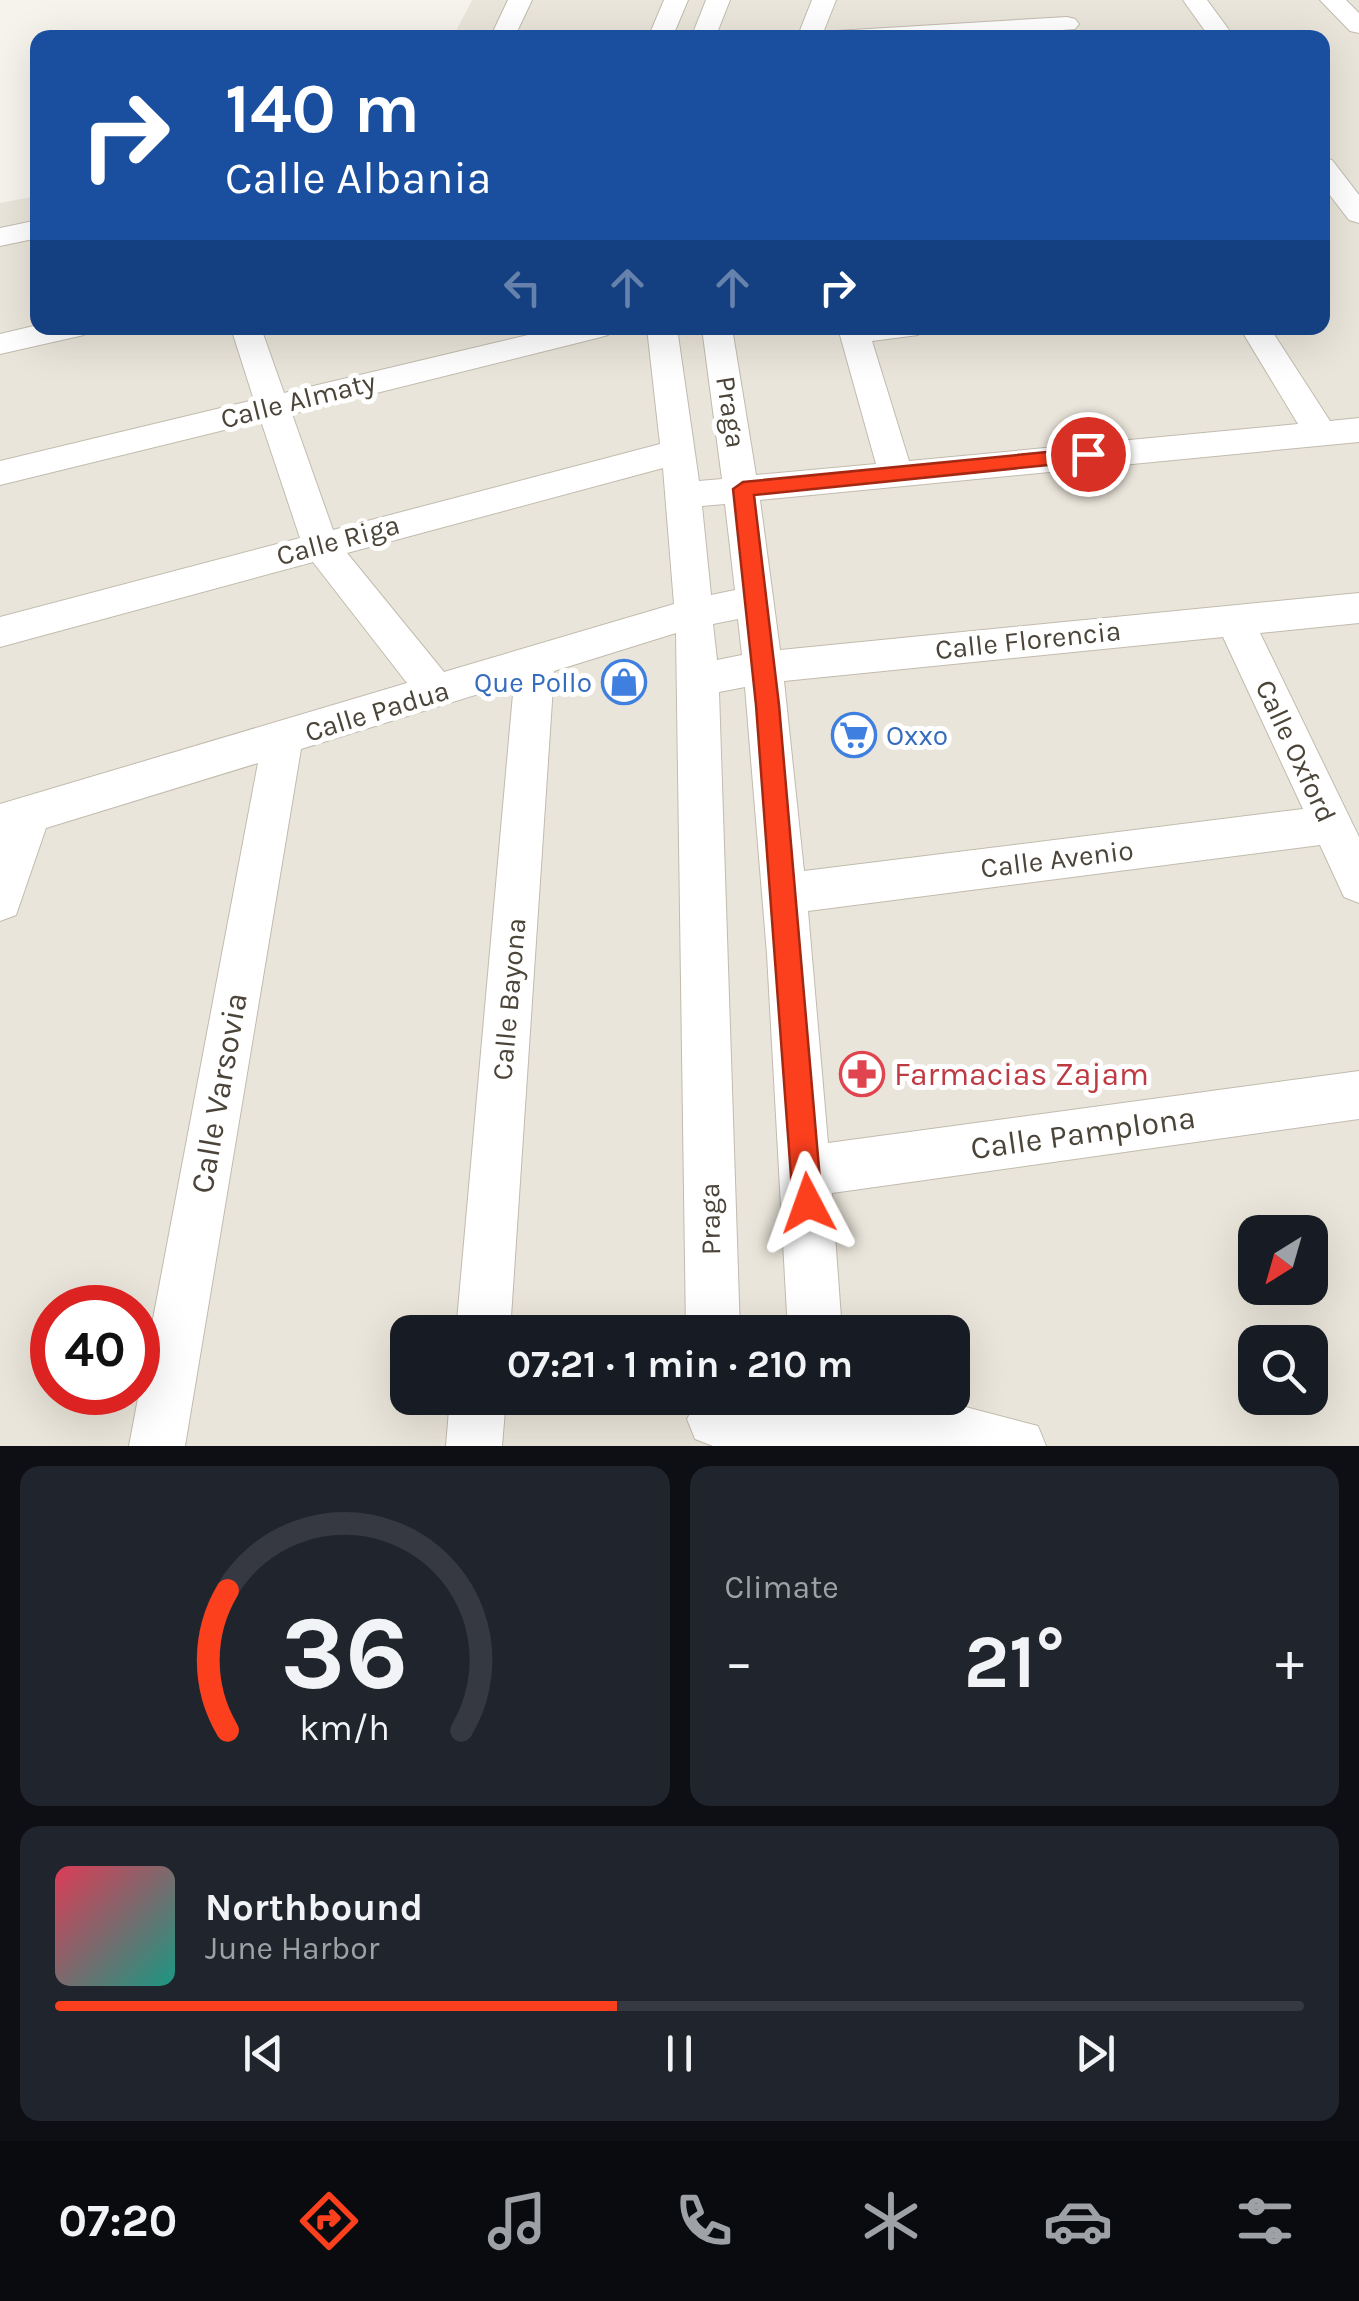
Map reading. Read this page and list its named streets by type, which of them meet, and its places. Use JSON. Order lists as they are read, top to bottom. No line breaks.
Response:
{"streets":{"street":["Calle Almaty","Praga","Calle Riga","Calle Florencia","Calle Padua","Calle Oxford","Calle Avenio","Calle Bayona","Calle Varsovia","Calle Pamplona"]},"crossings":[["Praga","Calle Riga"],["Praga","Calle Florencia"],["Praga","Calle Padua"],["Praga","Calle Avenio"],["Praga","Calle Pamplona"],["Calle Florencia","Calle Oxford"],["Calle Padua","Calle Bayona"],["Calle Padua","Calle Varsovia"],["Calle Oxford","Calle Avenio"]],"places":{"shop":["Que Pollo"],"supermarket":["Oxxo"],"pharmacy":["Farmacias Zajam"]},"north":"bottom left","page":{"turn":["140 m","Calle Albania"],"limit":"40","trip":"07:21 · 1 min · 210 m","tile":"Climate","heat":["−","21°","+"],"song":["Northbound","June Harbor"],"tabs":"07:20","gauge":["36","km/h"]}}
